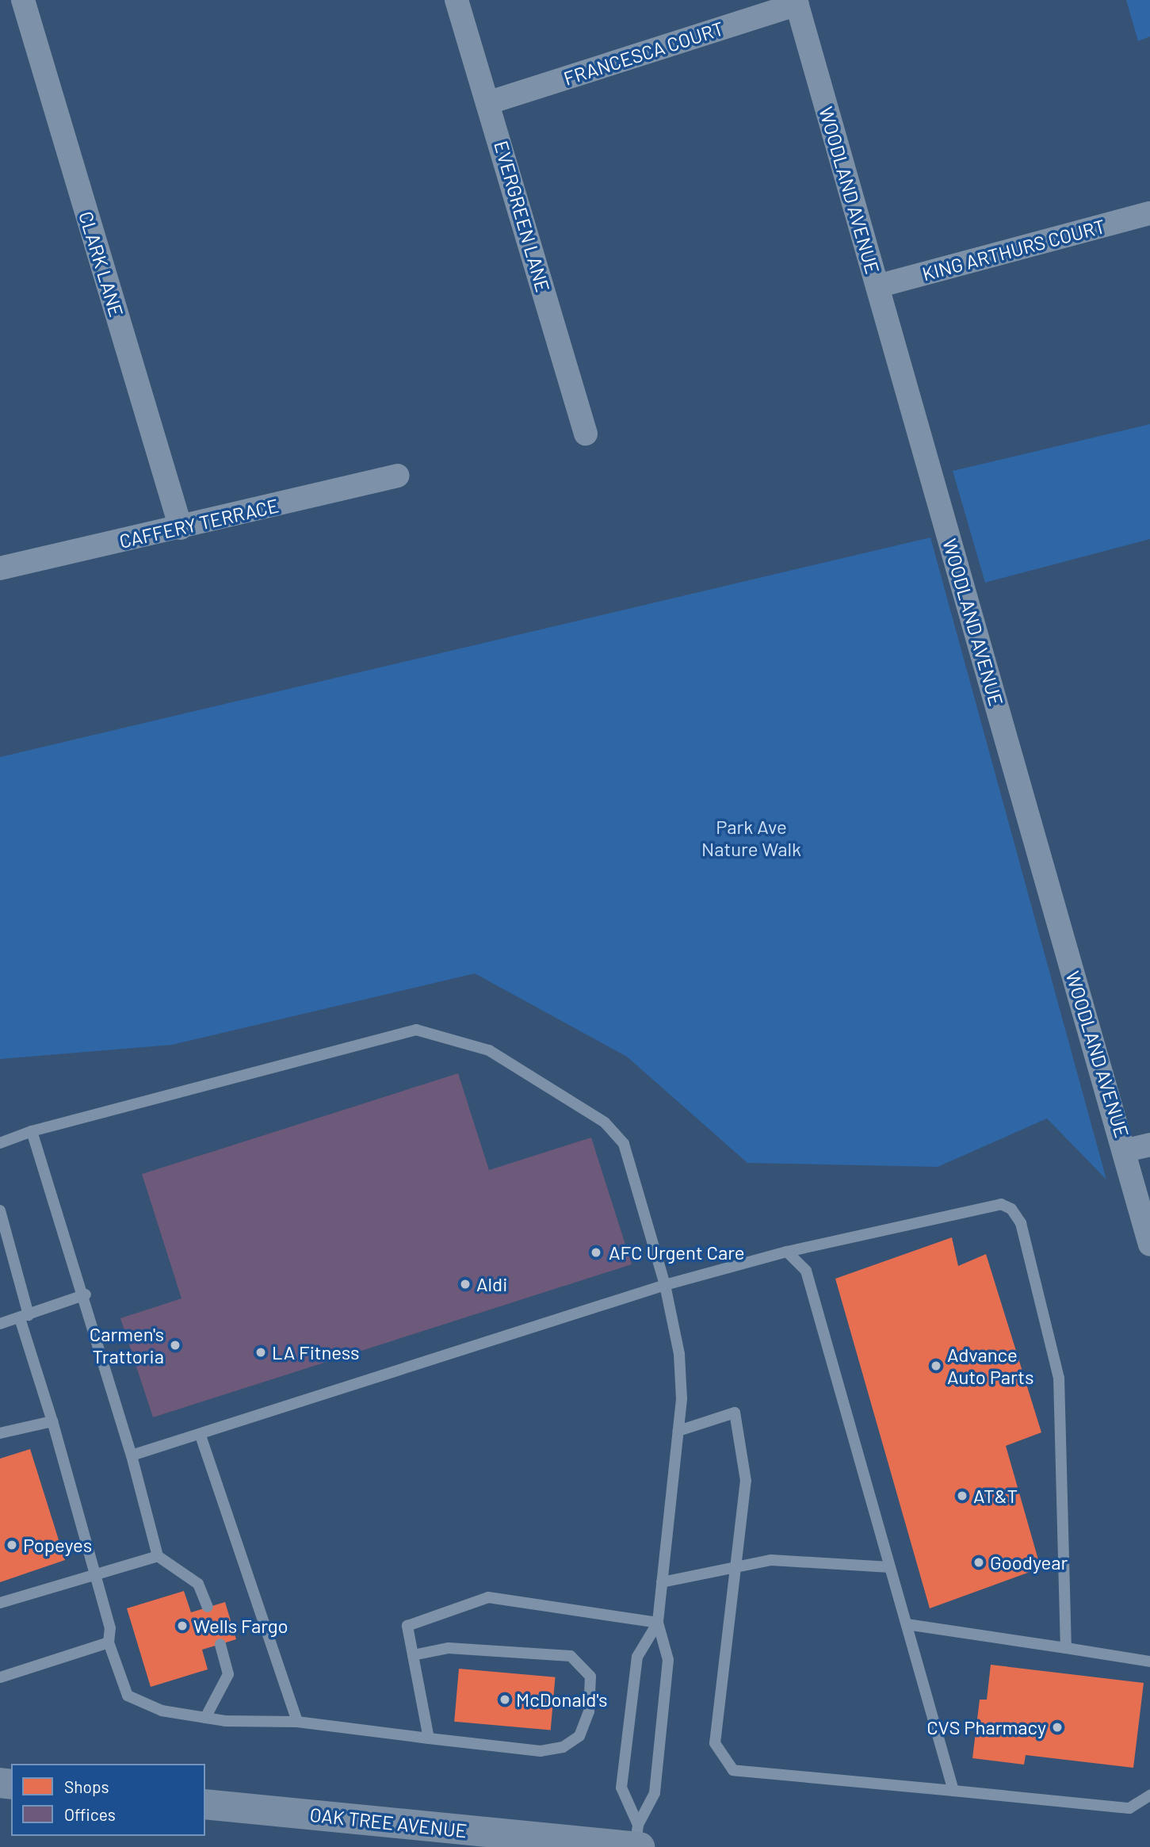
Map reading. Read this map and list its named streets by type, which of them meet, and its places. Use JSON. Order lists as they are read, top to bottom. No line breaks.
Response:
{"streets":{"main road":["OAK TREE AVENUE"],"street":["FRANCESCA COURT","WOODLAND AVENUE","EVERGREEN LANE","KING ARTHURS COURT","CLARK LANE","CAFFERY TERRACE"]},"crossings":[["FRANCESCA COURT","WOODLAND AVENUE"],["FRANCESCA COURT","EVERGREEN LANE"],["WOODLAND AVENUE","KING ARTHURS COURT"],["CLARK LANE","CAFFERY TERRACE"]],"parks":["Park Ave Nature Walk"],"places":["AFC Urgent Care","Aldi","Carmen's Trattoria","LA Fitness","Advance Auto Parts","AT&T","Popeyes","Goodyear","Wells Fargo","McDonald's","CVS Pharmacy"],"legend":["Shops","Offices"]}
